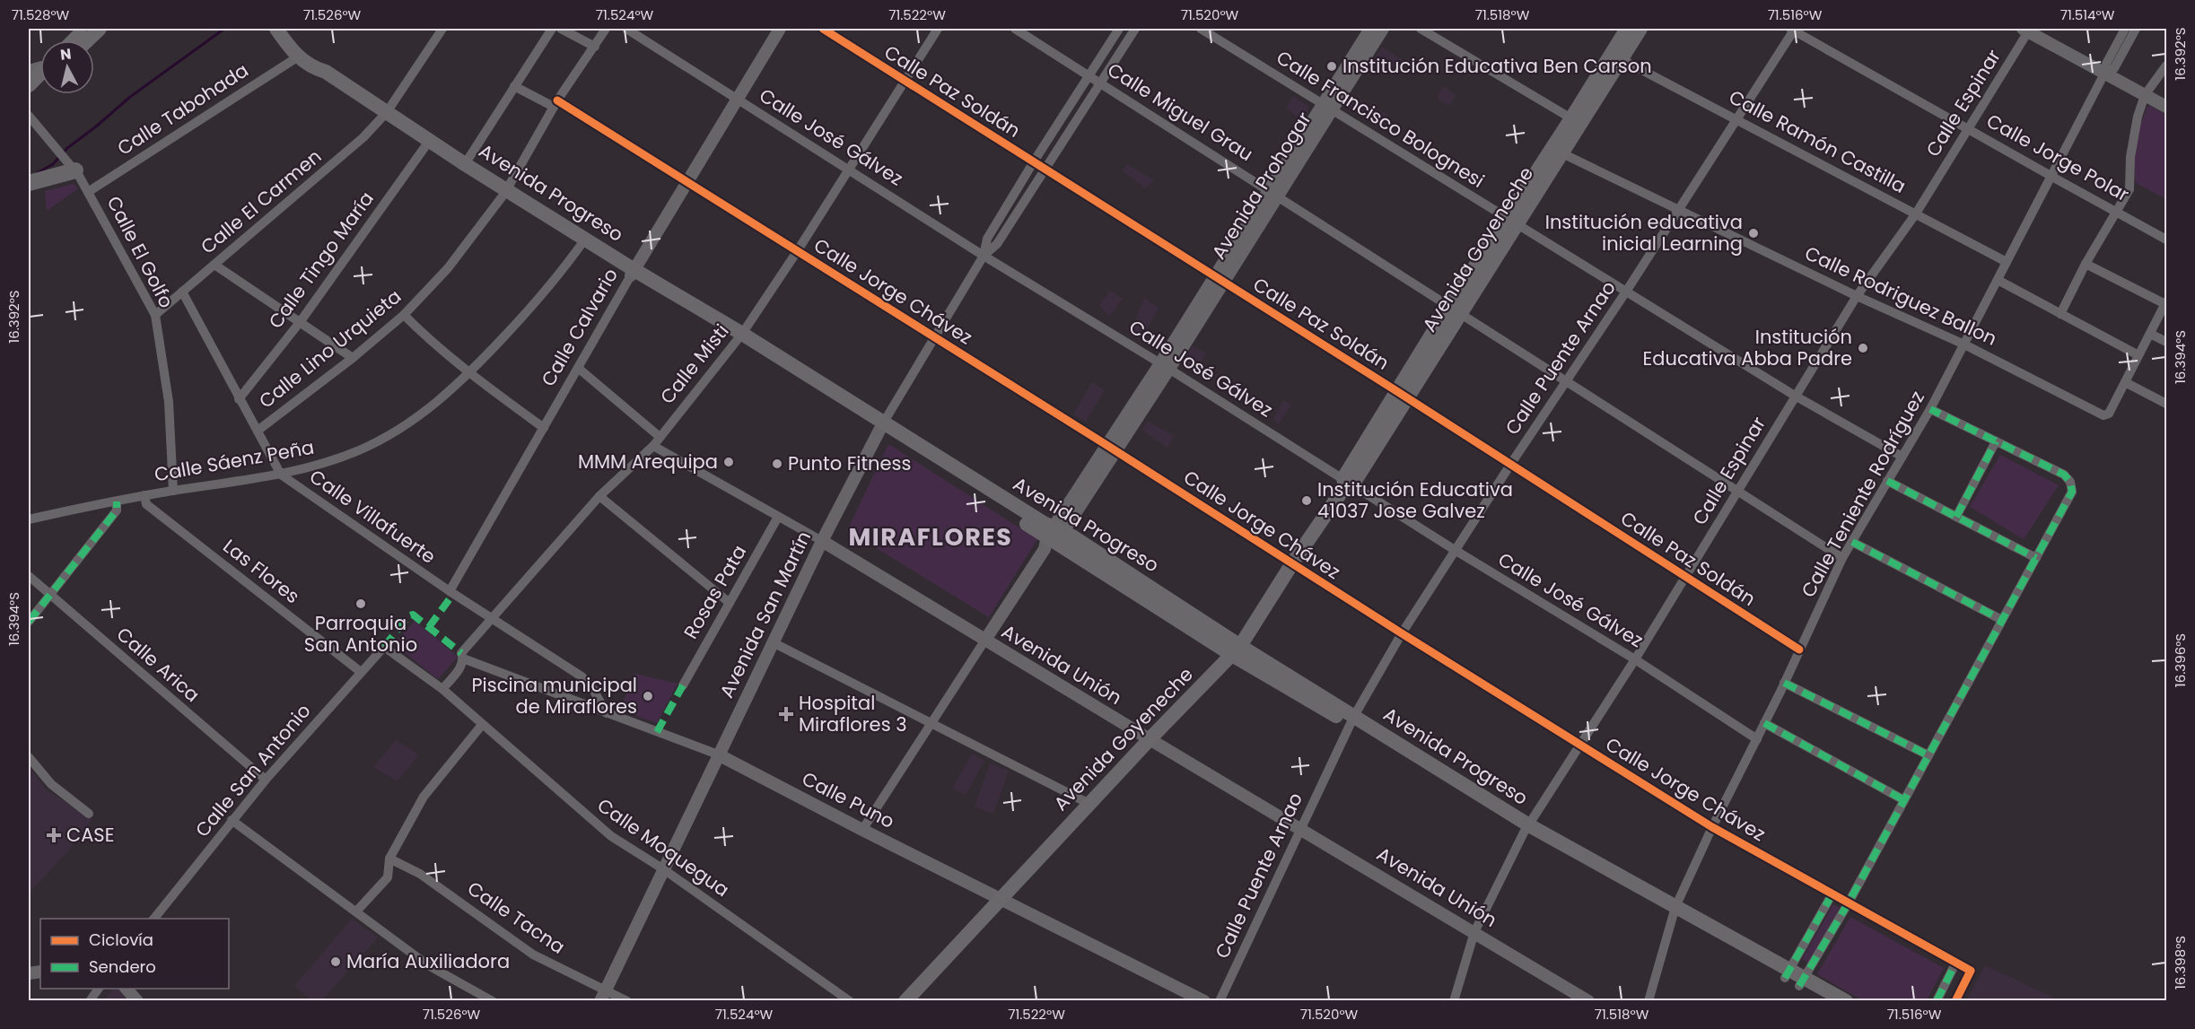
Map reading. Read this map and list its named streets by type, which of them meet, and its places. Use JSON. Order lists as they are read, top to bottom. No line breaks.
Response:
{"streets":{"main road":["Avenida Progreso","Avenida Goyeneche"],"street":["Calle Paz Soldán","Calle Espinar","Calle Tabohada","Calle Miguel Grau","Calle Francisco Bolognesi","Calle José Gálvez","Calle Ramón Castilla","Calle Jorge Polar","Avenida Prohogar","Calle El Carmen","Calle El Golfo","Calle Tingo María","Calle Jorge Chávez","Calle Rodriguez Ballon","Calle Calvario","Calle Lino Urquieta","Calle Puente Arnao","Calle Misti","Calle Sáenz Peña","Calle Teniente Rodríguez","Calle Villafuerte","Las Flores","Rosas Pata","Avenida San Martín","Calle Arica","Avenida Unión","Calle San Antonio","Calle Puno","Calle Moquegua","Calle Tacna"]},"crossings":[["Calle Paz Soldán","Calle Espinar"],["Calle Paz Soldán","Avenida Prohogar"],["Calle Paz Soldán","Avenida Goyeneche"],["Calle Paz Soldán","Calle Puente Arnao"],["Calle Paz Soldán","Calle Misti"],["Calle Paz Soldán","Calle Teniente Rodríguez"],["Calle Paz Soldán","Avenida San Martín"],["Calle Espinar","Calle Miguel Grau"],["Calle Espinar","Calle Francisco Bolognesi"],["Calle Espinar","Calle José Gálvez"],["Calle Espinar","Calle Ramón Castilla"],["Calle Espinar","Calle Jorge Polar"],["Calle Espinar","Avenida Progreso"],["Calle Espinar","Calle Jorge Chávez"],["Calle Espinar","Calle Rodriguez Ballon"],["Calle Espinar","Avenida Unión"],["Calle Tabohada","Avenida Progreso"],["Calle Tabohada","Calle El Golfo"],["Calle Miguel Grau","Avenida Prohogar"],["Calle Miguel Grau","Avenida Goyeneche"],["Calle Miguel Grau","Calle Puente Arnao"],["Calle Miguel Grau","Calle Teniente Rodríguez"],["Calle Miguel Grau","Avenida San Martín"],["Calle Francisco Bolognesi","Avenida Prohogar"],["Calle Francisco Bolognesi","Avenida Goyeneche"],["Calle Francisco Bolognesi","Calle Puente Arnao"],["Calle Francisco Bolognesi","Calle Teniente Rodríguez"],["Calle José Gálvez","Avenida Prohogar"],["Calle José Gálvez","Avenida Goyeneche"],["Calle José Gálvez","Calle Calvario"],["Calle José Gálvez","Calle Puente Arnao"],["Calle José Gálvez","Calle Misti"],["Calle José Gálvez","Calle Teniente Rodríguez"],["Calle José Gálvez","Avenida San Martín"],["Calle Ramón Castilla","Avenida Goyeneche"],["Calle Ramón Castilla","Calle Puente Arnao"],["Calle Ramón Castilla","Calle Teniente Rodríguez"],["Calle Jorge Polar","Calle Puente Arnao"],["Calle Jorge Polar","Calle Teniente Rodríguez"],["Avenida Prohogar","Avenida Progreso"],["Avenida Prohogar","Calle Jorge Chávez"],["Avenida Prohogar","Avenida Unión"],["Avenida Prohogar","Calle Puno"],["Avenida Progreso","Calle El Carmen"],["Avenida Progreso","Avenida Goyeneche"],["Avenida Progreso","Calle Tingo María"],["Avenida Progreso","Calle Calvario"],["Avenida Progreso","Calle Lino Urquieta"],["Avenida Progreso","Calle Puente Arnao"],["Avenida Progreso","Calle Misti"],["Avenida Progreso","Calle Sáenz Peña"],["Avenida Progreso","Calle Teniente Rodríguez"],["Avenida Progreso","Avenida San Martín"],["Calle El Carmen","Calle El Golfo"],["Calle El Carmen","Calle Villafuerte"],["Avenida Goyeneche","Calle Jorge Chávez"],["Avenida Goyeneche","Calle Rodriguez Ballon"],["Avenida Goyeneche","Avenida Unión"],["Avenida Goyeneche","Calle Puno"],["Calle El Golfo","Calle Sáenz Peña"],["Calle Tingo María","Calle Villafuerte"],["Calle Jorge Chávez","Calle Calvario"],["Calle Jorge Chávez","Calle Lino Urquieta"],["Calle Jorge Chávez","Calle Puente Arnao"],["Calle Jorge Chávez","Calle Misti"],["Calle Jorge Chávez","Calle Teniente Rodríguez"],["Calle Jorge Chávez","Avenida San Martín"],["Calle Rodriguez Ballon","Calle Puente Arnao"],["Calle Rodriguez Ballon","Calle Teniente Rodríguez"],["Calle Calvario","Calle Villafuerte"],["Calle Lino Urquieta","Calle Villafuerte"],["Calle Puente Arnao","Avenida Unión"],["Calle Misti","Calle Villafuerte"],["Calle Misti","Avenida Unión"],["Calle Misti","Calle Puno"],["Calle Misti","Calle Moquegua"],["Calle Sáenz Peña","Calle Villafuerte"],["Calle Sáenz Peña","Las Flores"],["Calle Villafuerte","Calle Puno"],["Las Flores","Calle San Antonio"],["Rosas Pata","Avenida Unión"],["Avenida San Martín","Avenida Unión"],["Avenida San Martín","Calle Puno"],["Avenida San Martín","Calle Moquegua"],["Avenida San Martín","Calle Tacna"],["Calle Arica","Calle San Antonio"],["Calle San Antonio","Calle Moquegua"]],"districts":["MIRAFLORES"],"places":{"other":["Institución Educativa Ben Carson","Institución educativa inicial Learning","Institución Educativa Abba Padre","MMM Arequipa","Punto Fitness","Institución Educativa 41037 Jose Galvez","Parroquia San Antonio","Piscina municipal de Miraflores","María Auxiliadora"],"health":["Hospital Miraflores 3","CASE"]},"legend":["Ciclovía","Sendero"],"north":"top","coordinates":["71.528°W","71.526°W","71.524°W","71.522°W","71.520°W","71.518°W","71.516°W","71.514°W","16.392°S","16.394°S","16.396°S","16.398°S"]}
